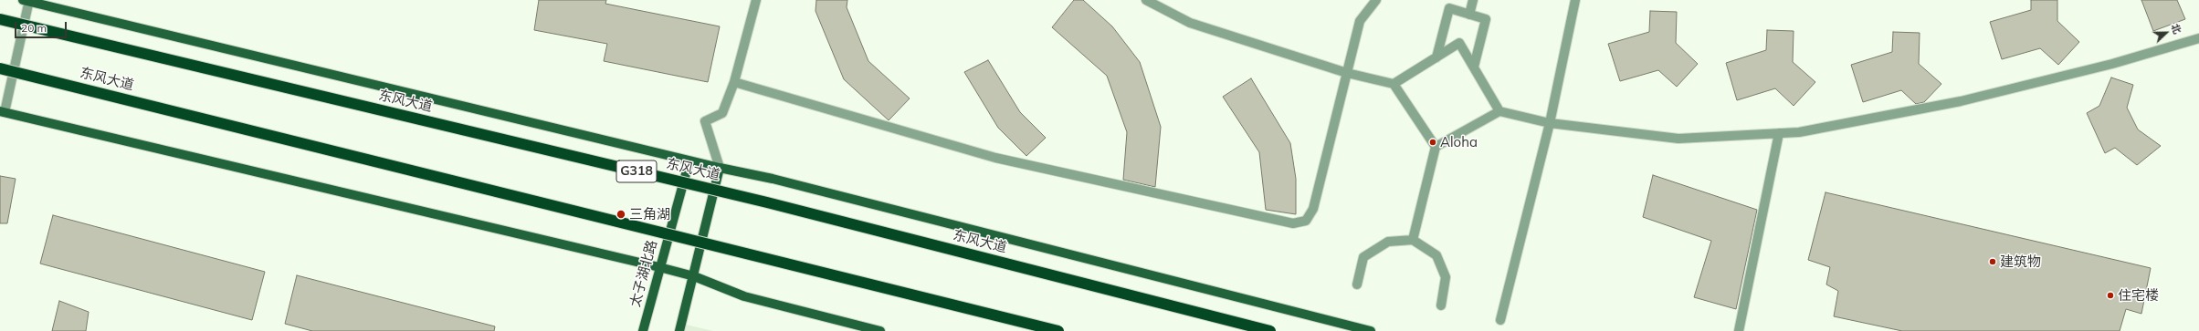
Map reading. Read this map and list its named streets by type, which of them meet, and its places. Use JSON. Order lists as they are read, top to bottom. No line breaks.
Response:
{"streets":{"highway":["东风大道","G318"],"main road":["太子湖北路"]},"places":["Aloha","三角湖","建筑物","住宅楼"],"scale_bar":"20 m","north":"right"}
